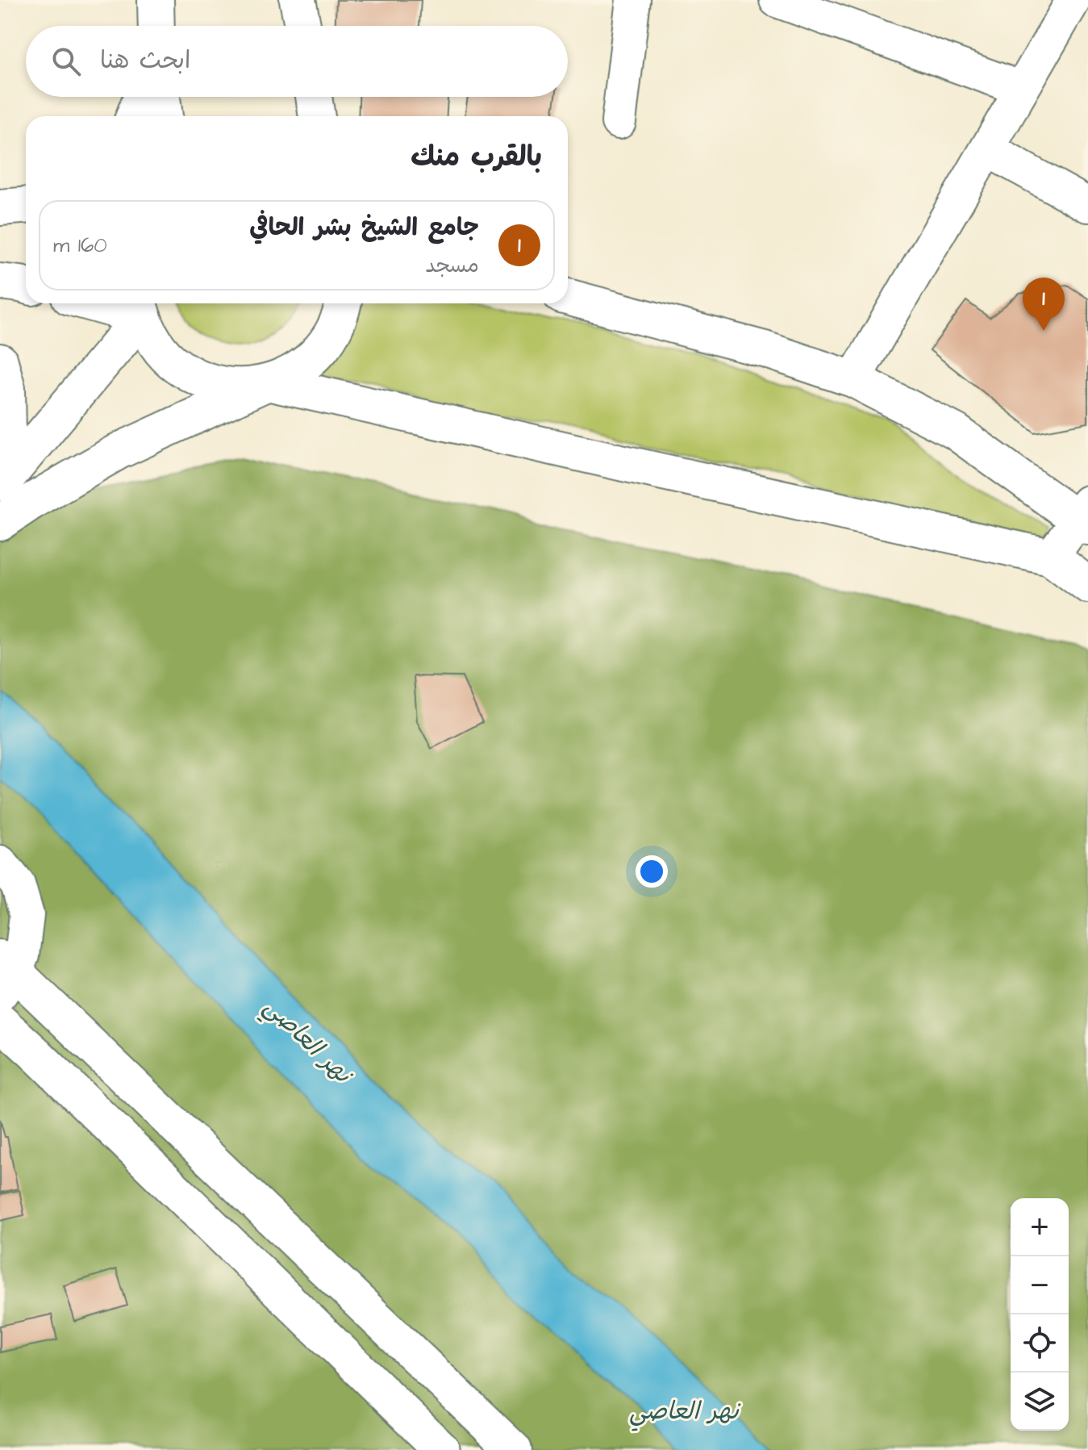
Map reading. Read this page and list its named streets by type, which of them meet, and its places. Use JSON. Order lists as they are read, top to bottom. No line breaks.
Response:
{"water":["نهر العاصي"],"page":{"search":"ابحث هنا","heading":"بالقرب منك","list":[{"mark":"1","name":"جامع الشيخ بشر الحافي","note":"مسجد","value":"160 m"}],"pins":"1","map_buttons":["+","−"]}}
